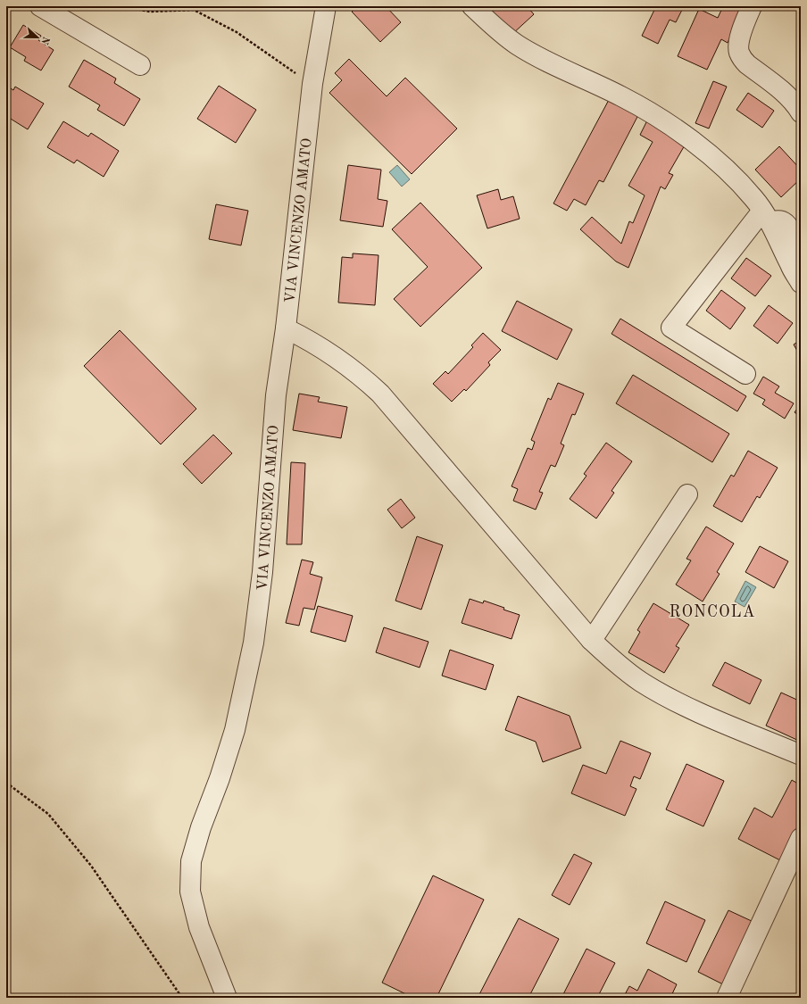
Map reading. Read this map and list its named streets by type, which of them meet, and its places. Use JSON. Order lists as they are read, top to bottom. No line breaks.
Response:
{"streets":{"street":["VIA VINCENZO AMATO"]},"districts":["RONCOLA"],"north":"right"}
